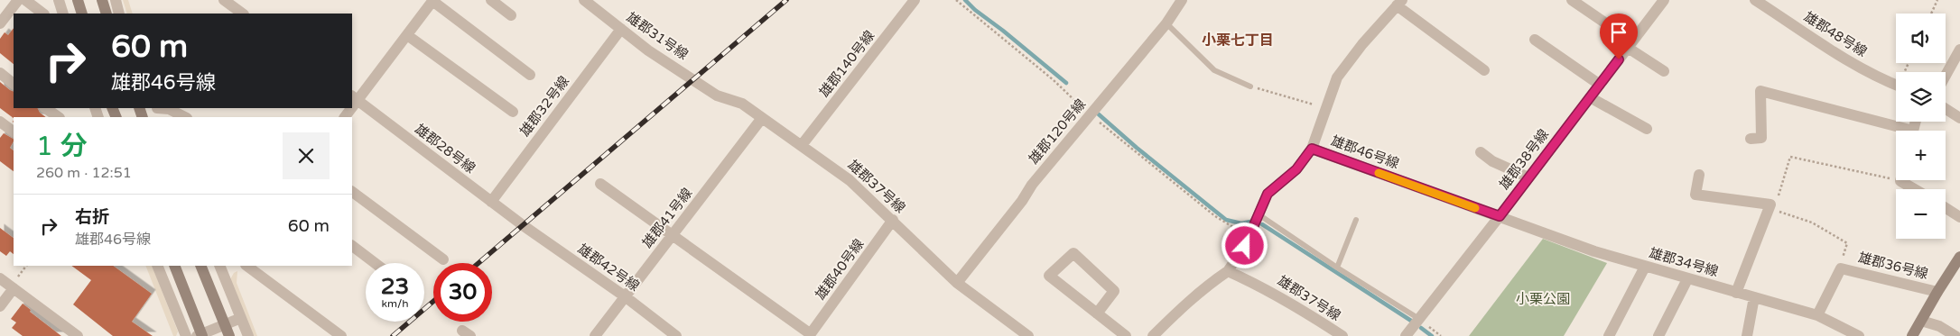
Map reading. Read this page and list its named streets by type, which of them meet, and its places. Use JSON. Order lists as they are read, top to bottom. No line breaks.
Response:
{"streets":{"street":["雄郡48号線","雄郡31号線","雄郡140号線","雄郡32号線","雄郡120号線","雄郡28号線","雄郡46号線","雄郡38号線","雄郡37号線","雄郡41号線","雄郡34号線","雄郡36号線","雄郡42号線","雄郡40号線"]},"crossings":[["雄郡31号線","雄郡32号線"],["雄郡31号線","雄郡37号線"],["雄郡140号線","雄郡37号線"],["雄郡32号線","雄郡28号線"],["雄郡120号線","雄郡37号線"],["雄郡28号線","雄郡42号線"],["雄郡46号線","雄郡38号線"],["雄郡46号線","雄郡37号線"],["雄郡46号線","雄郡34号線"],["雄郡38号線","雄郡34号線"],["雄郡37号線","雄郡41号線"],["雄郡37号線","雄郡40号線"],["雄郡41号線","雄郡42号線"],["雄郡34号線","雄郡36号線"]],"districts":["小栗七丁目"],"parks":["小栗公園"],"page":{"map_buttons":["+","−"],"turn":["60 m","雄郡46号線"],"heading":["1 分","260 m · 12:51"],"list":[{"name":"右折","note":"雄郡46号線","value":"60 m"}],"speed":"23 km/h","limit":"30"}}
